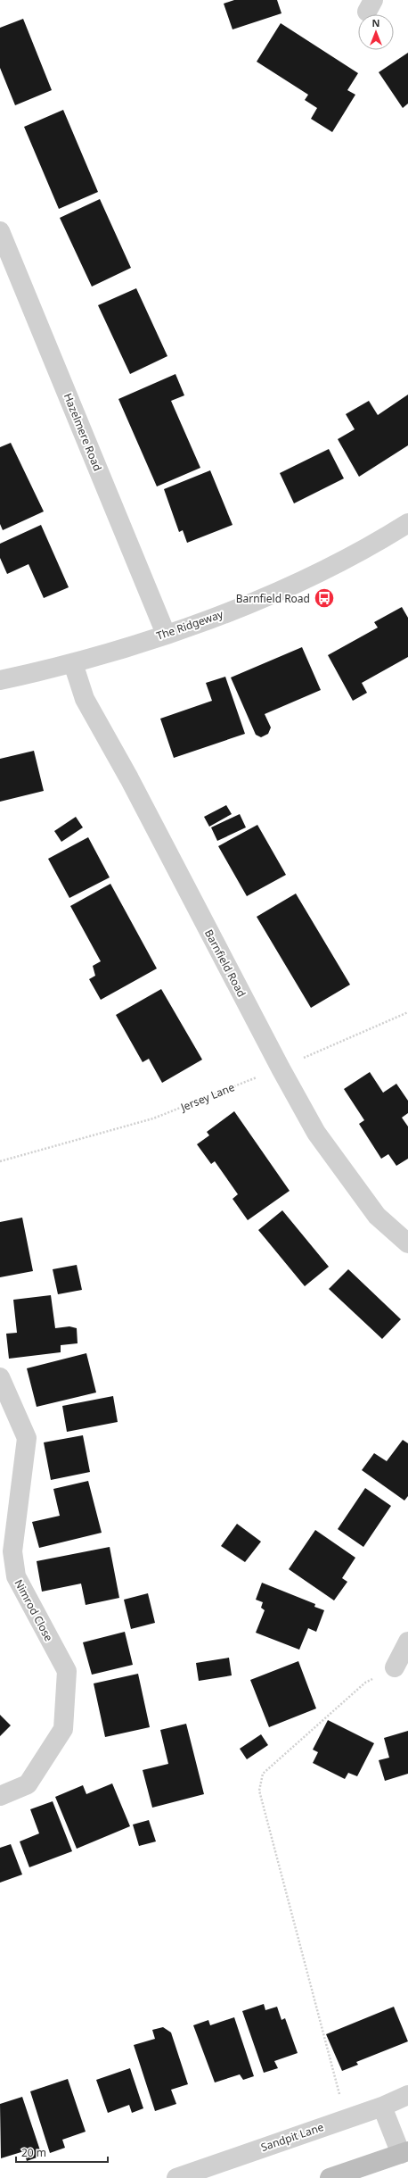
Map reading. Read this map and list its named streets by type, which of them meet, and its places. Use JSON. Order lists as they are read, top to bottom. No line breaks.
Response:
{"streets":{"street":["Hazelmere Road","The Ridgeway","Barnfield Road","Nimrod Close","Sandpit Lane"],"path":["Jersey Lane"]},"crossings":[["Hazelmere Road","The Ridgeway"],["The Ridgeway","Barnfield Road"],["Barnfield Road","Jersey Lane"]],"places":{"bus stop":["Barnfield Road"]},"scale_bar":"20 m","north":"top"}
